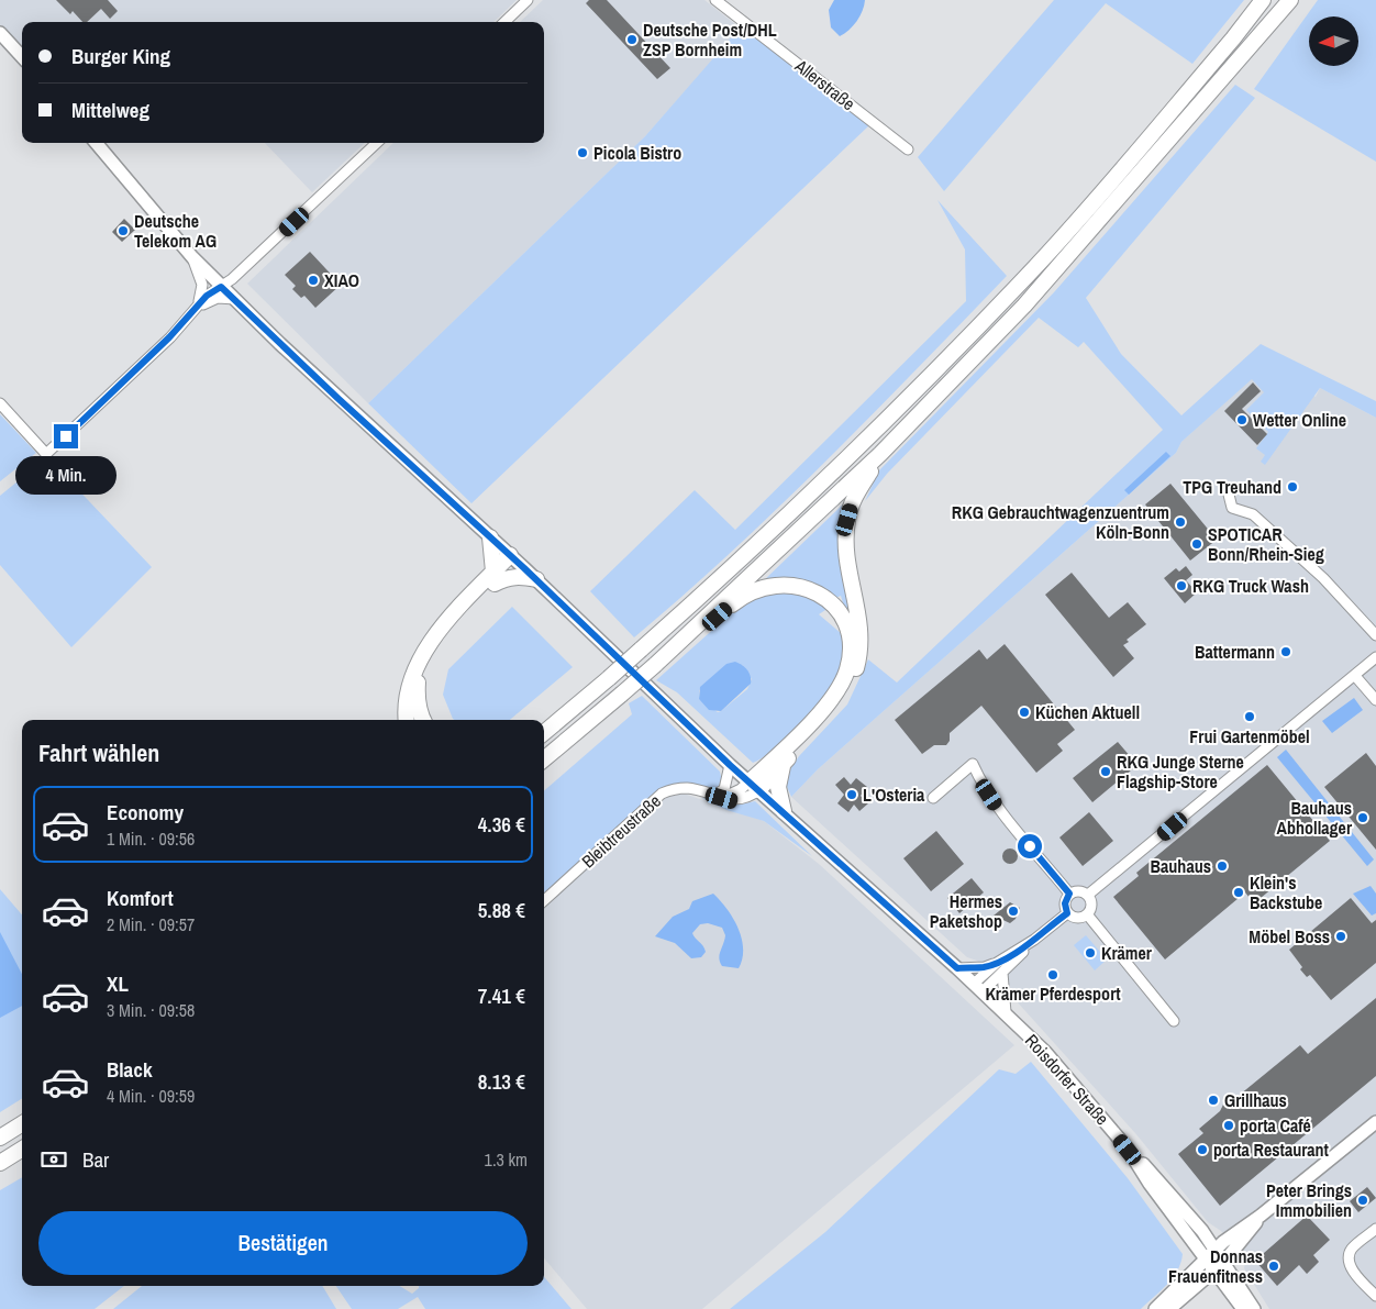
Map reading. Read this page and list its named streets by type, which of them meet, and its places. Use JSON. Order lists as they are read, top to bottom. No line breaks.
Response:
{"streets":{"main road":["Roisdorfer Straße"],"street":["Allerstraße","Bleibtreustraße"]},"crossings":[["Bleibtreustraße","Roisdorfer Straße"]],"places":["Deutsche Post/DHL ZSP Bornheim","Picola Bistro","Deutsche Telekom AG","XIAO","Wetter Online","TPG Treuhand","RKG Gebrauchtwagenzuentrum Köln-Bonn","SPOTICAR Bonn/Rhein-Sieg","RKG Truck Wash","Battermann","Küchen Aktuell","Frui Gartenmöbel","RKG Junge Sterne Flagship-Store","L'Osteria","Bauhaus Abhollager","Bauhaus","Klein's Backstube","Hermes Paketshop","Möbel Boss","Krämer","Krämer Pferdesport","Grillhaus","porta Café","porta Restaurant","Peter Brings Immobilien","Donnas Frauenfitness"],"north":"left","page":{"banner":["Burger King","Mittelweg"],"bubble":"4 Min.","heading":"Fahrt wählen","list":[{"name":"Economy","note":"1 Min. · 09:56","value":"4.36 €"},{"name":"Komfort","note":"2 Min. · 09:57","value":"5.88 €"},{"name":"XL","note":"3 Min. · 09:58","value":"7.41 €"},{"name":"Black","note":"4 Min. · 09:59","value":"8.13 €"}],"pay":["Bar","1.3 km"],"buttons":"Bestätigen"}}
